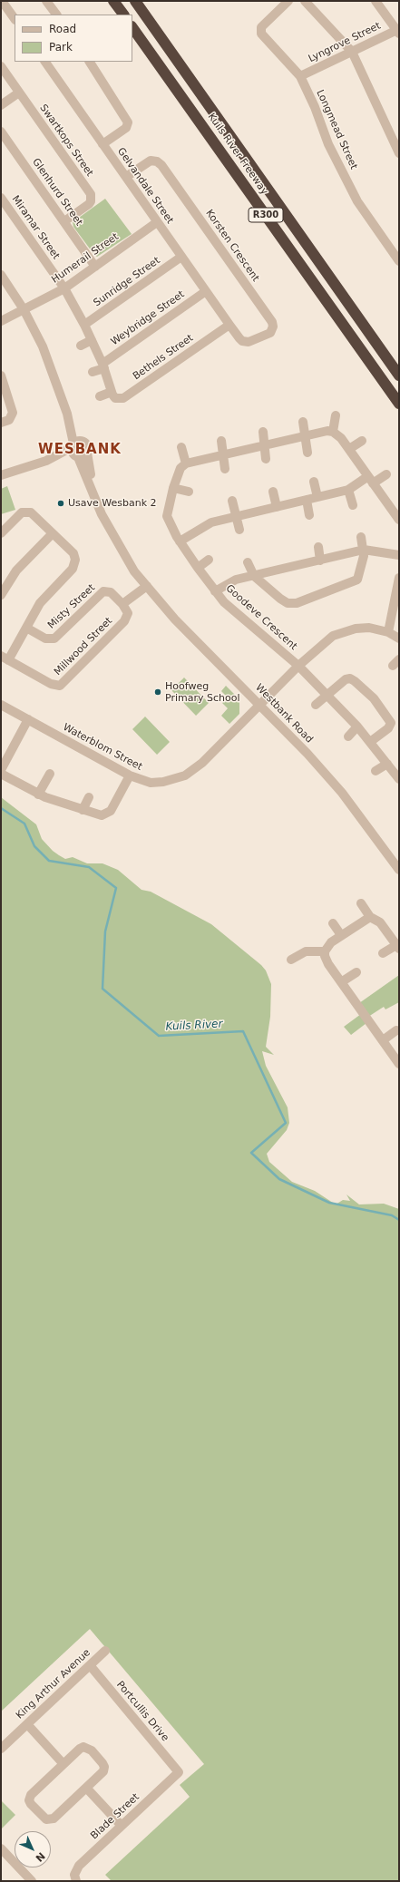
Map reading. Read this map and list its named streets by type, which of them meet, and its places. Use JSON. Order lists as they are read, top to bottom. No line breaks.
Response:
{"streets":{"highway":["Kuils River Freeway","R300"],"street":["Lyngrove Street","Longmead Street","Swartkops Street","Gelvandale Street","Glenhurd Street","Miramar Street","Korsten Crescent","Humerail Street","Sunridge Street","Weybridge Street","Bethels Street","Misty Street","Goodeve Crescent","Millwood Street","Westbank Road","Waterblom Street","King Arthur Avenue","Portcullis Drive","Blade Street"]},"crossings":[["Lyngrove Street","Longmead Street"],["Swartkops Street","Glenhurd Street"],["Gelvandale Street","Korsten Crescent"],["Gelvandale Street","Humerail Street"],["Gelvandale Street","Sunridge Street"],["Gelvandale Street","Weybridge Street"],["Gelvandale Street","Bethels Street"],["Glenhurd Street","Humerail Street"],["Miramar Street","Humerail Street"],["Korsten Crescent","Bethels Street"],["Misty Street","Millwood Street"],["Goodeve Crescent","Waterblom Street"],["Westbank Road","Waterblom Street"],["King Arthur Avenue","Portcullis Drive"],["Portcullis Drive","Blade Street"]],"districts":["WESBANK"],"water":["Kuils River"],"places":["Usave Wesbank 2","Hoofweg Primary School"],"legend":["Road","Park"],"north":"bottom right"}
